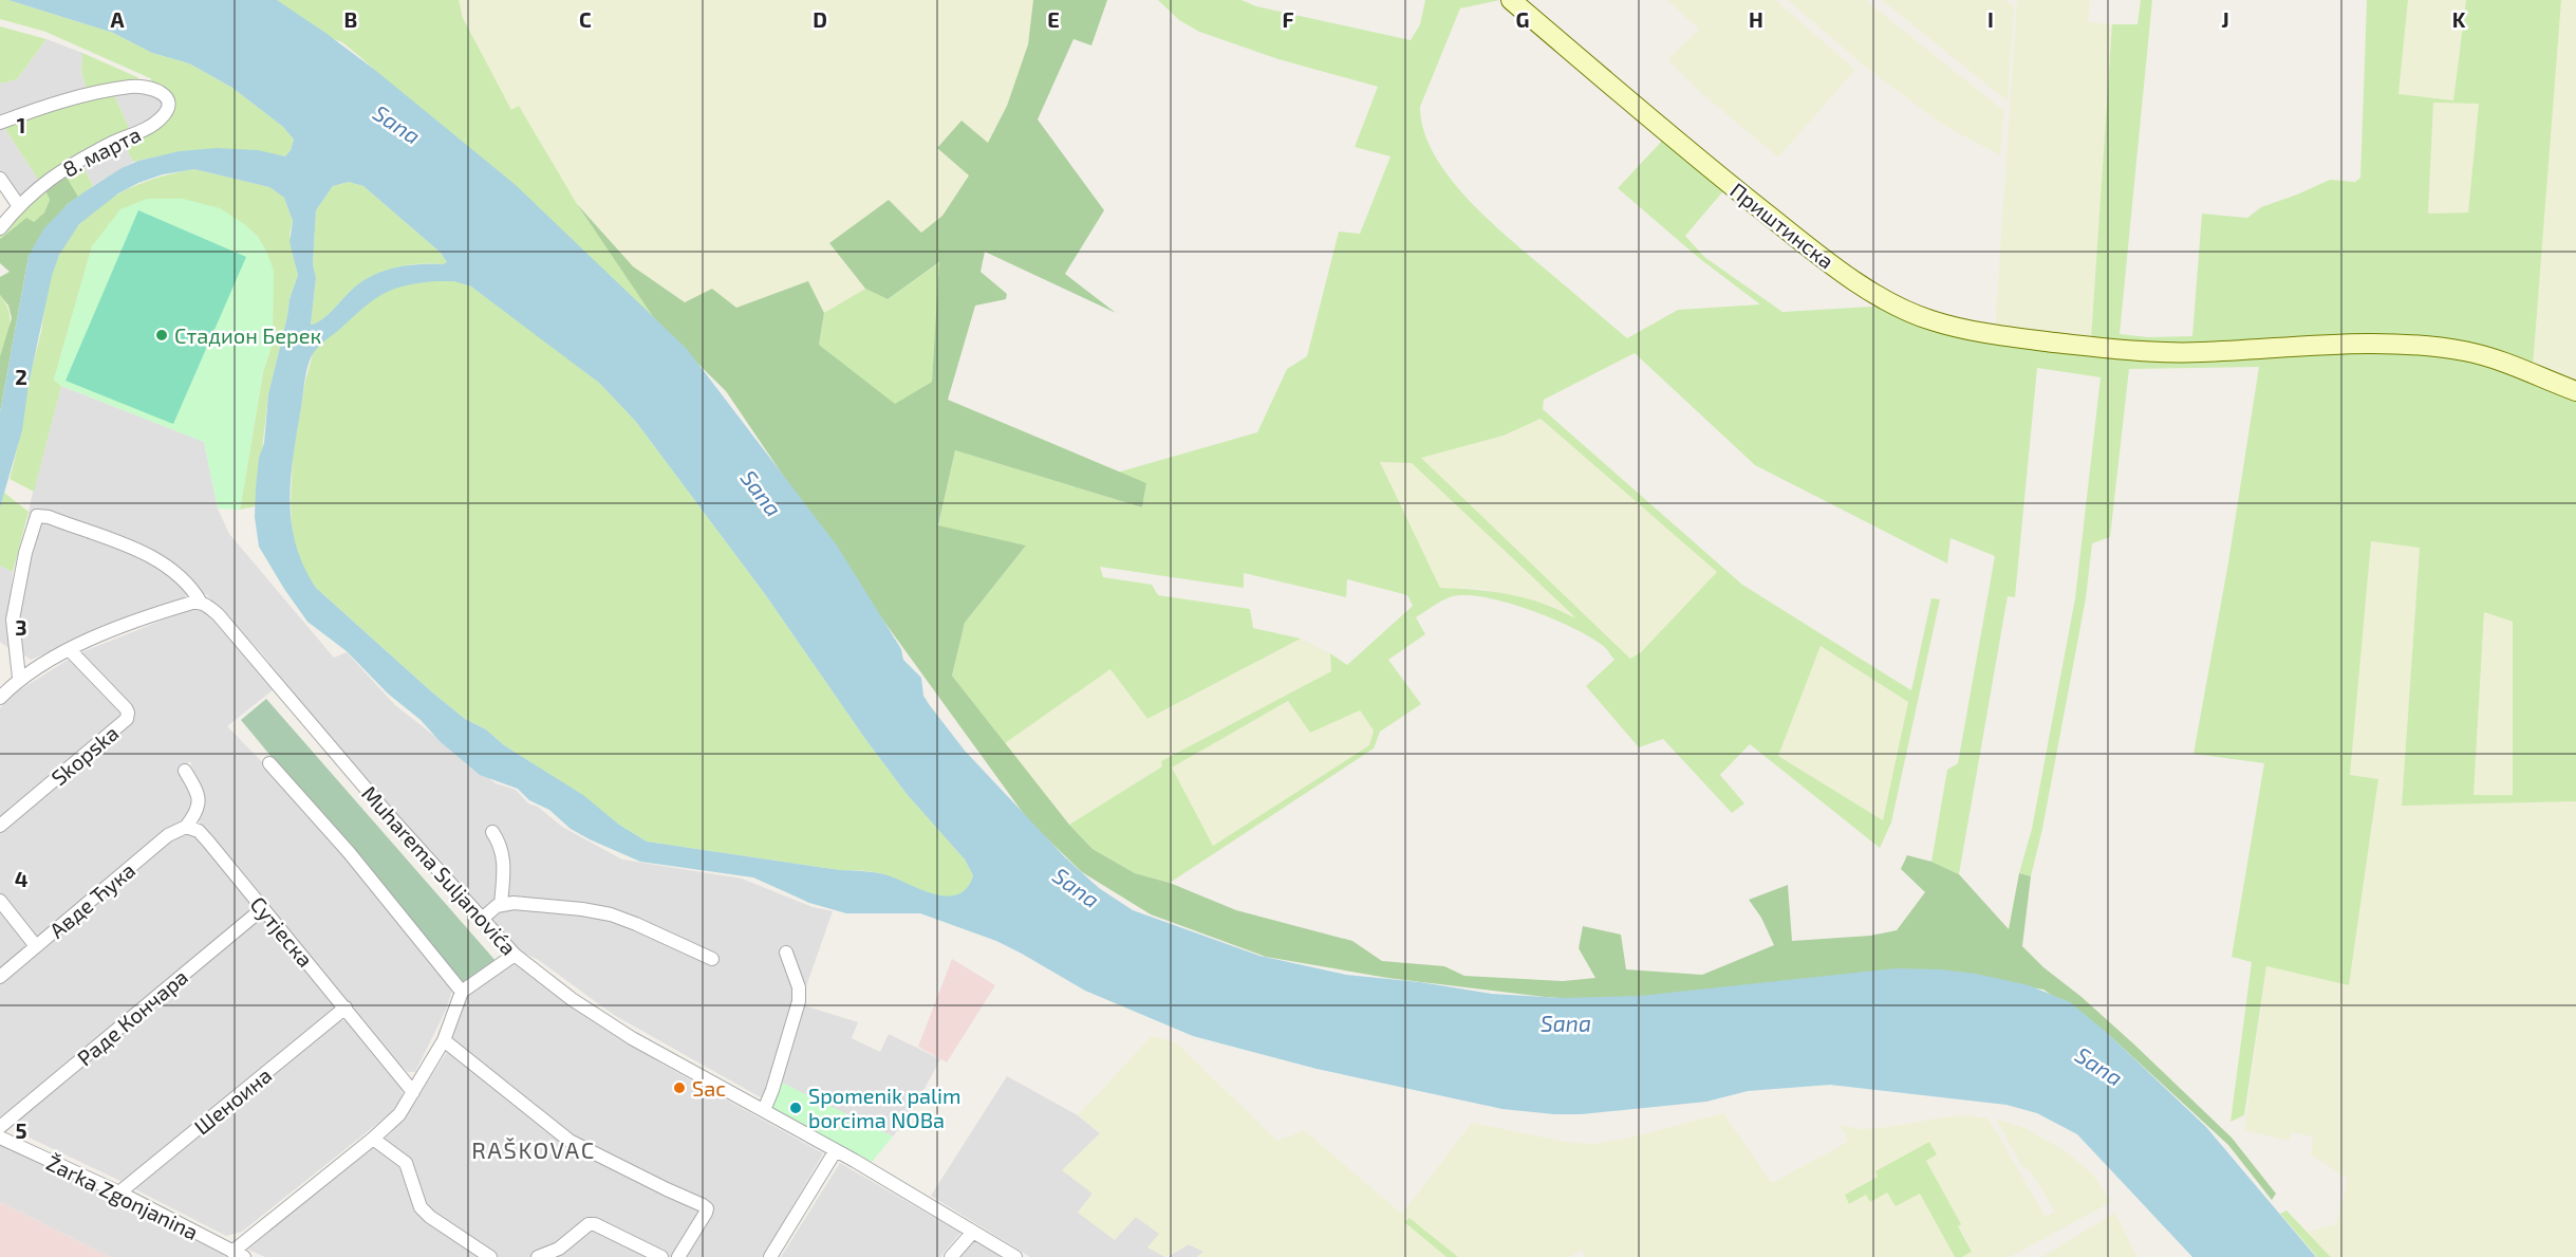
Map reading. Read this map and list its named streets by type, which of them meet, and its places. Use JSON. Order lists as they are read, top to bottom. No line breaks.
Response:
{"streets":{"street":["8. марта","Приштинска","Skopska","Muharema Suljanovića","Авде Ћука","Сутјеска","Раде Кончара","Шеноина","Žarka Zgonjanina"]},"crossings":[["Авде Ћука","Сутјеска"],["Сутјеска","Раде Кончара"],["Сутјеска","Шеноина"],["Шеноина","Žarka Zgonjanina"]],"districts":["RAŠKOVAC"],"water":["Sana"],"places":["Стадион Берек","Sac","Spomenik palim borcima NOBa"],"grid":{"columns":["A","B","C","D","E","F","G","H","I","J","K"],"rows":["1","2","3","4","5"]}}
